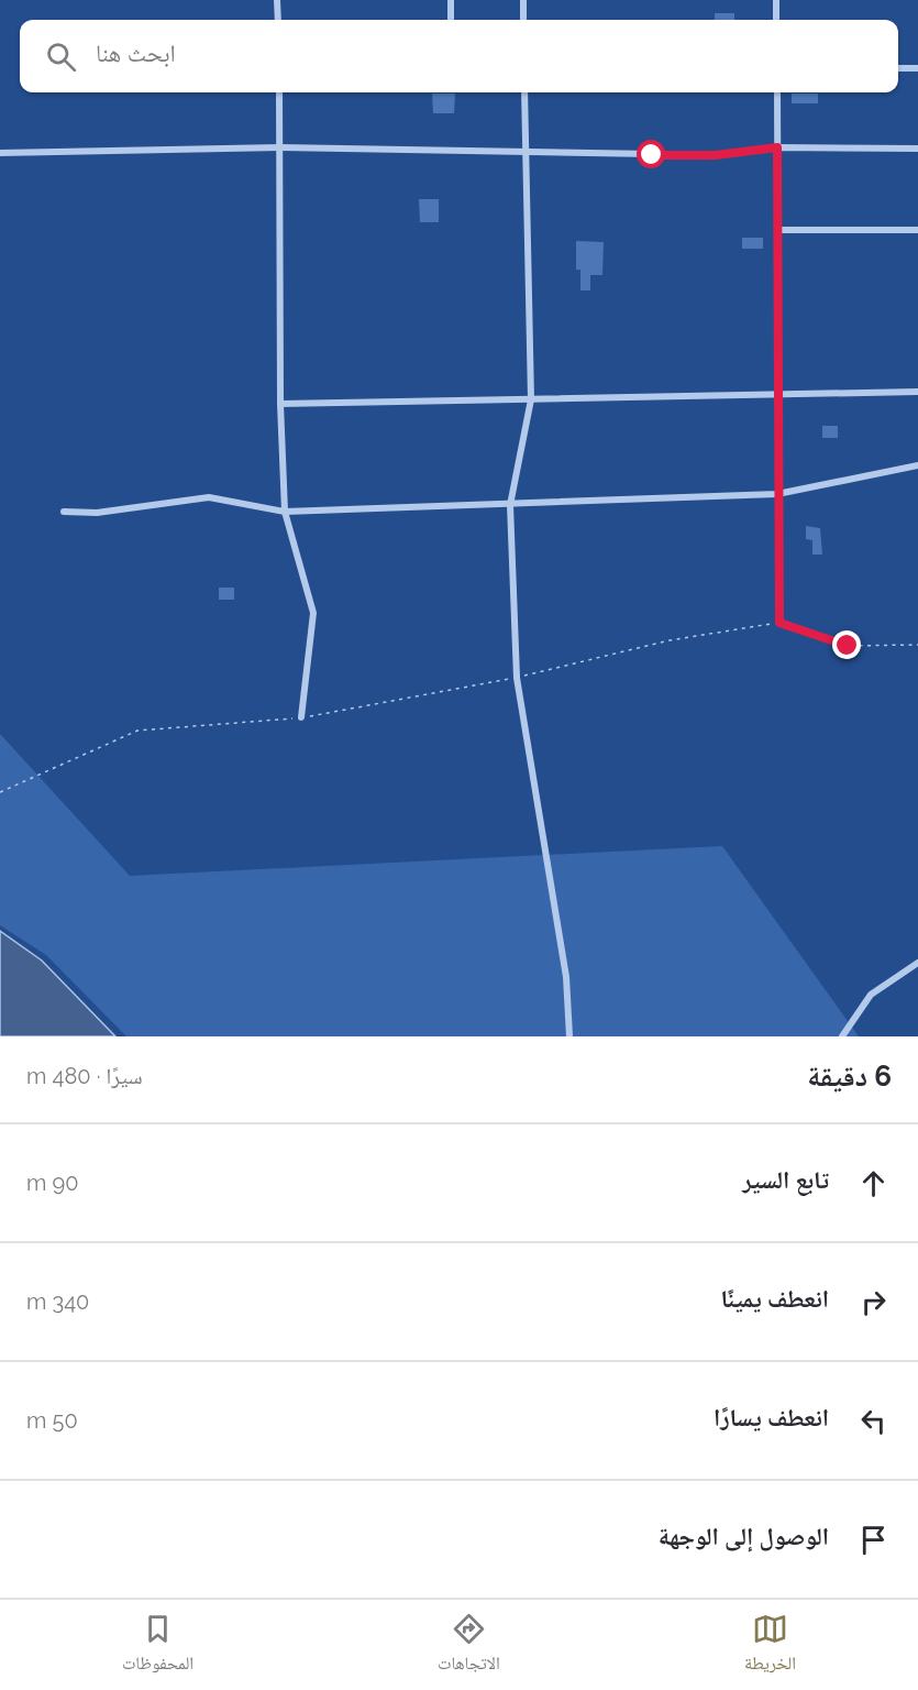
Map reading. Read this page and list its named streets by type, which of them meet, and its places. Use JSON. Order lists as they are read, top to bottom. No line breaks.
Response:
{"page":{"search":"ابحث هنا","heading":["6 دقيقة","سيرًا · 480 m"],"list":[["تابع السير","90 m"],["انعطف يمينًا","340 m"],["انعطف يسارًا","50 m"],"الوصول إلى الوجهة"],"nav":["الخريطة","الاتجاهات","المحفوظات"]}}
